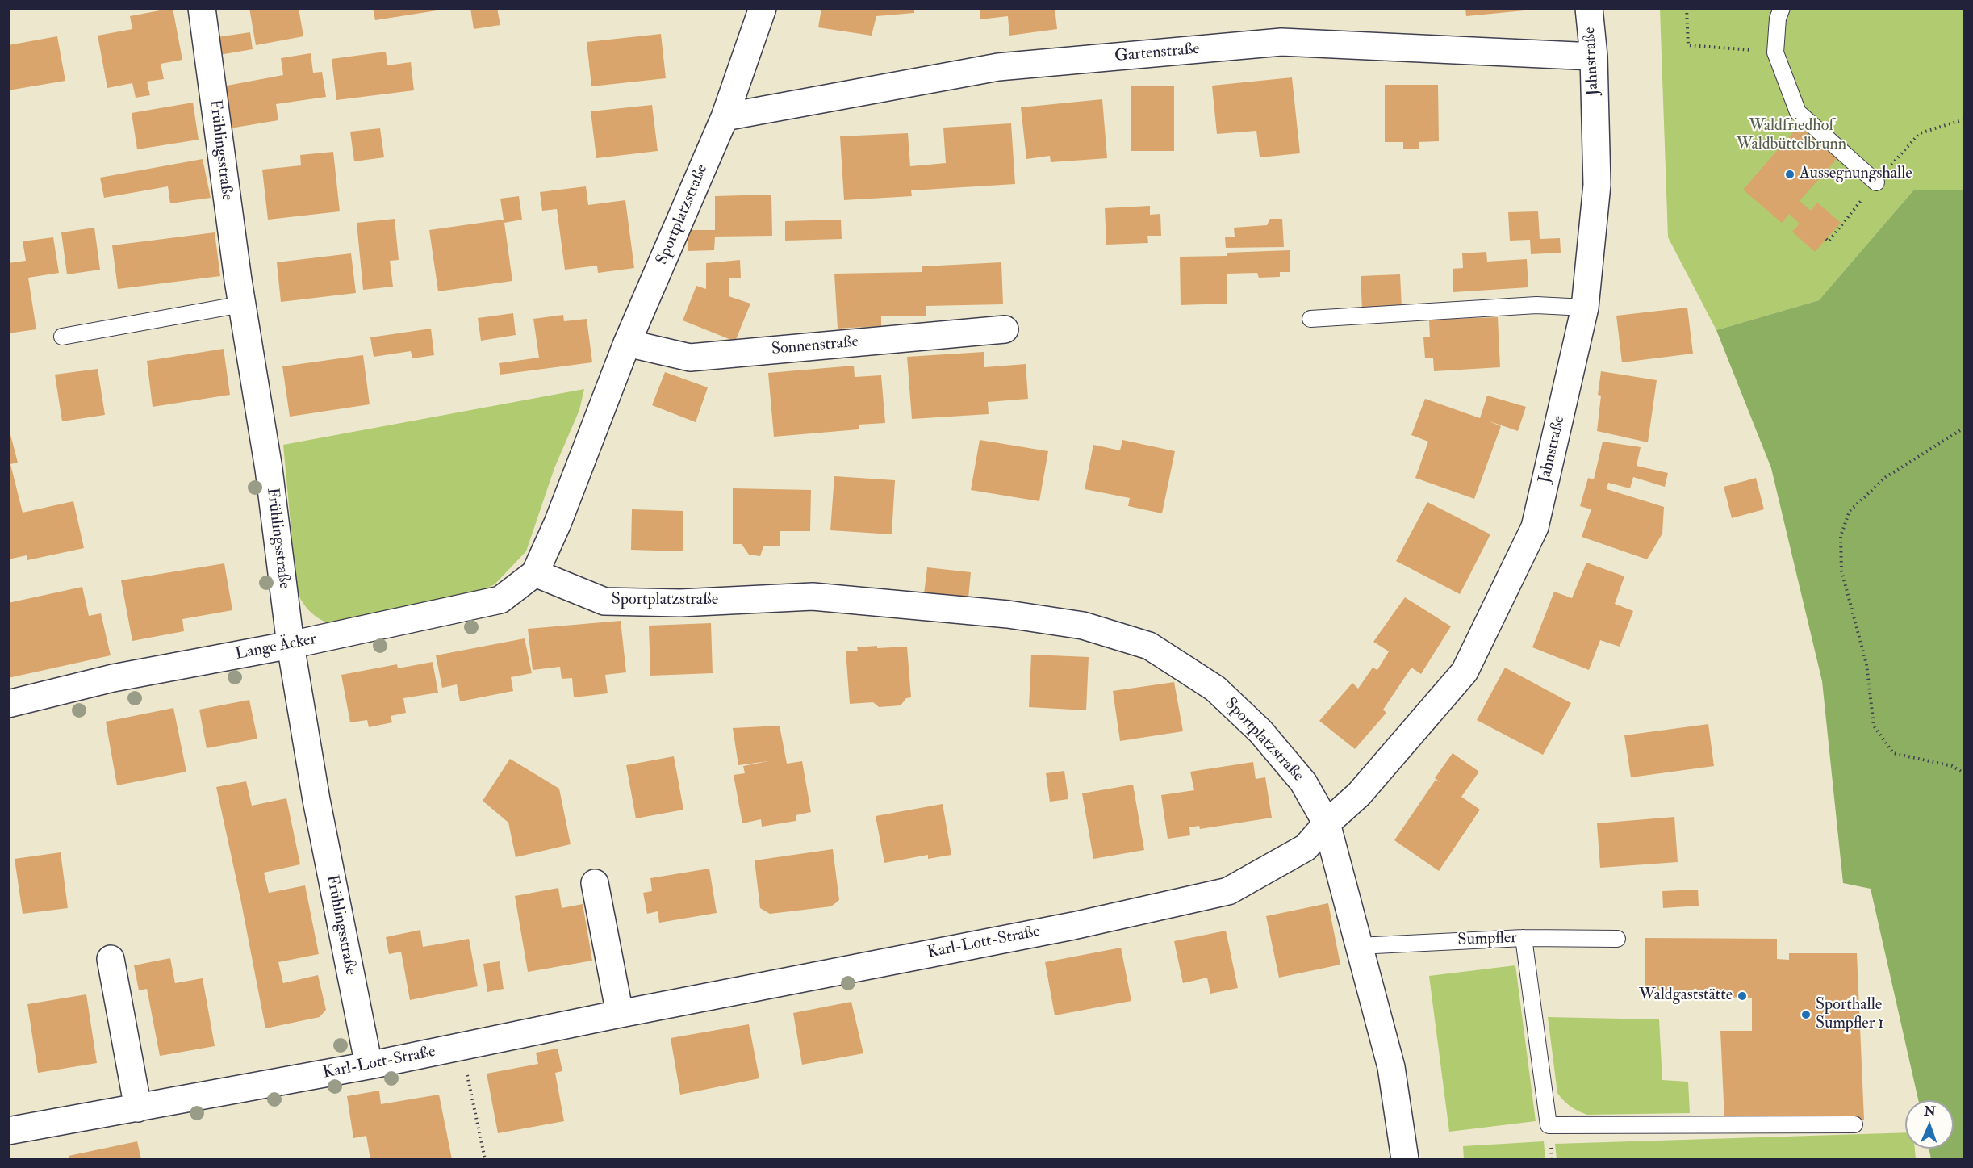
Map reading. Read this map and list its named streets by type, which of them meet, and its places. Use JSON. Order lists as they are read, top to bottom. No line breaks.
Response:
{"streets":{"street":["Gartenstraße","Jahnstraße","Frühlingsstraße","Sportplatzstraße","Sonnenstraße","Lange Äcker","Karl-Lott-Straße"],"lane":["Sumpfler"]},"crossings":[["Gartenstraße","Jahnstraße"],["Gartenstraße","Sportplatzstraße"],["Jahnstraße","Sportplatzstraße"],["Jahnstraße","Karl-Lott-Straße"],["Frühlingsstraße","Lange Äcker"],["Frühlingsstraße","Karl-Lott-Straße"],["Sportplatzstraße","Sonnenstraße"],["Sportplatzstraße","Lange Äcker"],["Sportplatzstraße","Karl-Lott-Straße"]],"parks":["Waldfriedhof Waldbüttelbrunn"],"places":["Aussegnungshalle","Waldgaststätte","Sporthalle Sumpfler 1"],"north":"top"}
